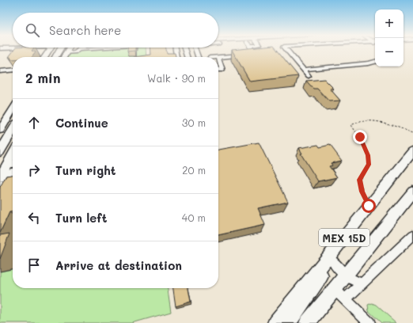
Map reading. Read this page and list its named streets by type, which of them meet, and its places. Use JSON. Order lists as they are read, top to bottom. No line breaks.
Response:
{"streets":{"highway":["MEX 15D"]},"page":{"map_buttons":["+","−"],"search":"Search here","heading":["2 min","Walk · 90 m"],"list":[["Continue","30 m"],["Turn right","20 m"],["Turn left","40 m"],"Arrive at destination"]}}
